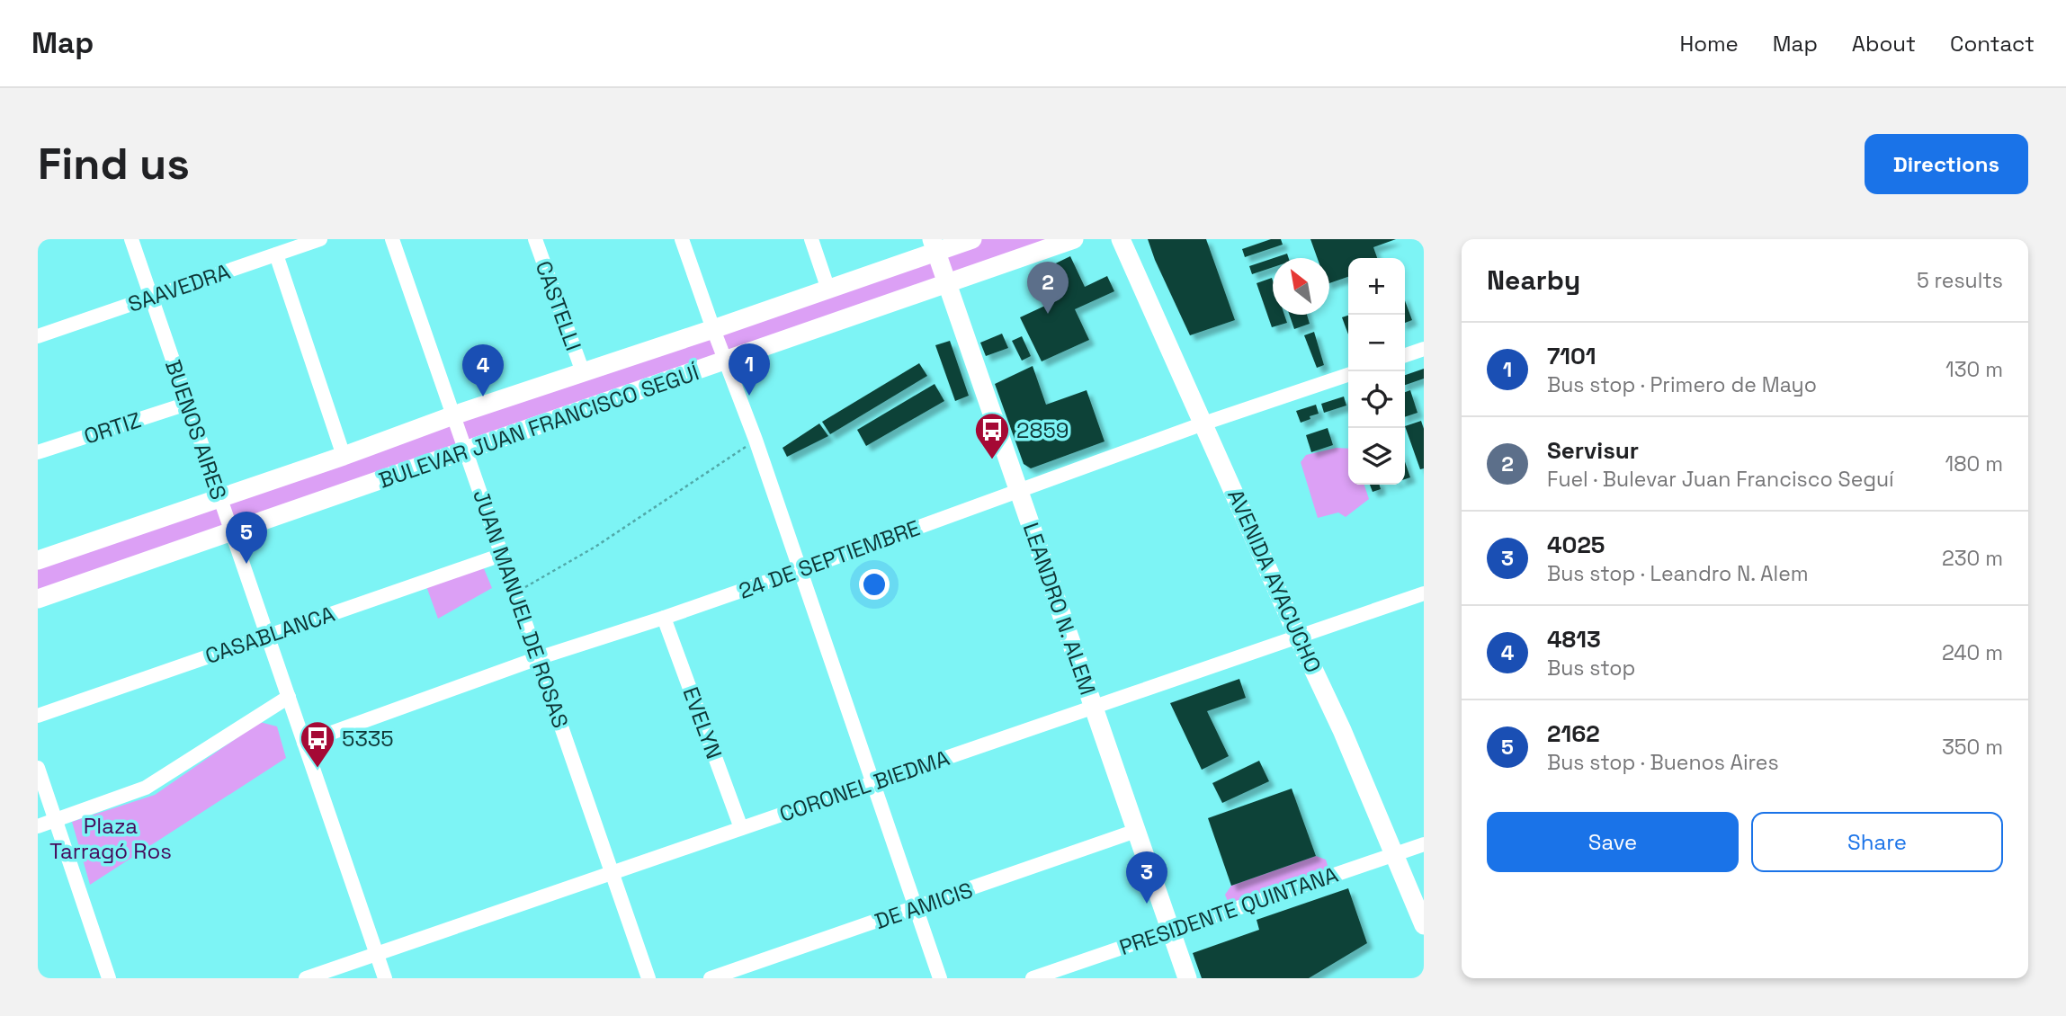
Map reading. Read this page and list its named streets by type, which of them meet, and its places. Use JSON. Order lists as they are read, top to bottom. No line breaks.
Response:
{"streets":{"main road":["BULEVAR JUAN FRANCISCO SEGUÍ","AVENIDA AYACUCHO","LEANDRO N. ALEM"],"street":["SAAVEDRA","CASTELLI","ORTIZ","BUENOS AIRES","24 DE SEPTIEMBRE","JUAN MANUEL DE ROSAS","CASABLANCA","EVELYN","CORONEL BIEDMA","DE AMICIS","PRESIDENTE QUINTANA"]},"crossings":[["SAAVEDRA","BUENOS AIRES"],["CASTELLI","BULEVAR JUAN FRANCISCO SEGUÍ"],["BULEVAR JUAN FRANCISCO SEGUÍ","BUENOS AIRES"],["BULEVAR JUAN FRANCISCO SEGUÍ","JUAN MANUEL DE ROSAS"],["BULEVAR JUAN FRANCISCO SEGUÍ","LEANDRO N. ALEM"],["ORTIZ","BUENOS AIRES"],["BUENOS AIRES","24 DE SEPTIEMBRE"],["BUENOS AIRES","CASABLANCA"],["BUENOS AIRES","CORONEL BIEDMA"],["24 DE SEPTIEMBRE","AVENIDA AYACUCHO"],["24 DE SEPTIEMBRE","JUAN MANUEL DE ROSAS"],["24 DE SEPTIEMBRE","LEANDRO N. ALEM"],["24 DE SEPTIEMBRE","EVELYN"],["AVENIDA AYACUCHO","CORONEL BIEDMA"],["AVENIDA AYACUCHO","PRESIDENTE QUINTANA"],["JUAN MANUEL DE ROSAS","CASABLANCA"],["JUAN MANUEL DE ROSAS","CORONEL BIEDMA"],["LEANDRO N. ALEM","CORONEL BIEDMA"],["LEANDRO N. ALEM","DE AMICIS"],["LEANDRO N. ALEM","PRESIDENTE QUINTANA"],["EVELYN","CORONEL BIEDMA"]],"parks":["Plaza Tarragó Ros"],"places":{"bus stop":["2859","5335"]},"north":"top left","page":{"header":"Map","nav":["Home","Map","About","Contact"],"buttons":["Directions",["Save","Share"]],"title":"Find us","heading":["Nearby","5 results"],"map_buttons":["+","−"],"pins":["2","1","4","5","3"],"list":[{"mark":"1","name":"7101","note":"Bus stop · Primero de Mayo","value":"130 m"},{"mark":"2","name":"Servisur","note":"Fuel · Bulevar Juan Francisco Seguí","value":"180 m"},{"mark":"3","name":"4025","note":"Bus stop · Leandro N. Alem","value":"230 m"},{"mark":"4","name":"4813","note":"Bus stop","value":"240 m"},{"mark":"5","name":"2162","note":"Bus stop · Buenos Aires","value":"350 m"}]}}
